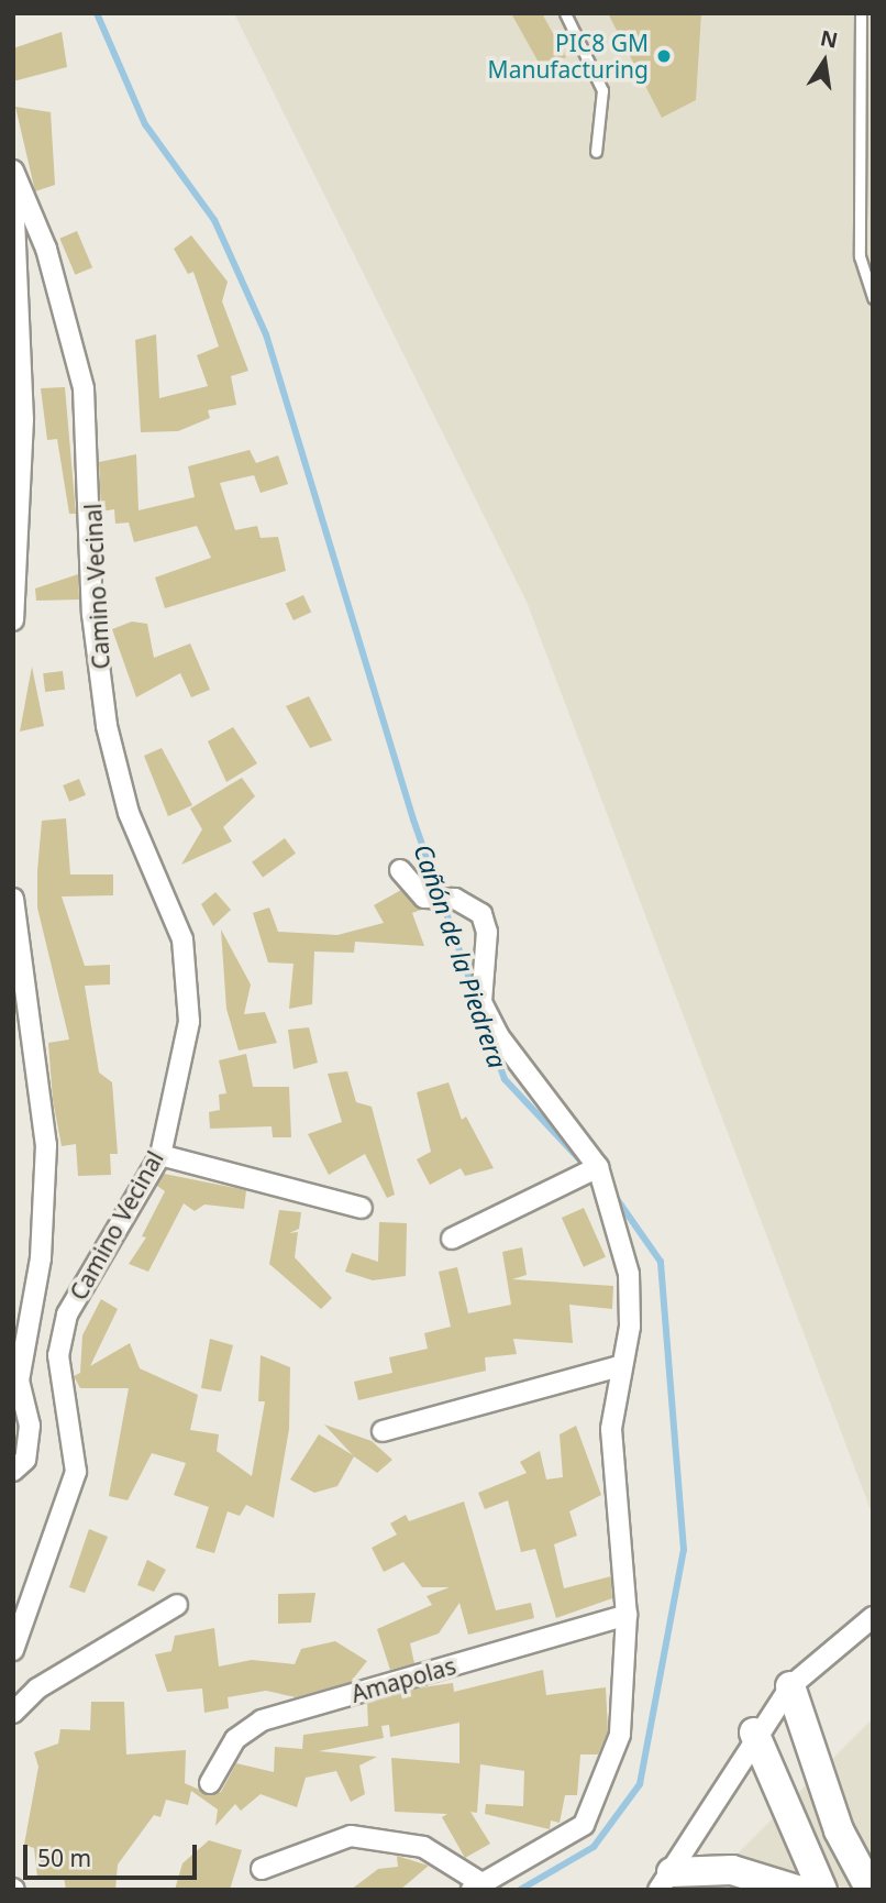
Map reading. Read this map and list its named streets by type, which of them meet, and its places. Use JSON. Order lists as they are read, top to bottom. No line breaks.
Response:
{"streets":{"street":["Camino Vecinal","Amapolas"]},"water":["Cañón de la Piedrera"],"places":["PIC8 GM Manufacturing"],"scale_bar":"50 m","north":"top"}
